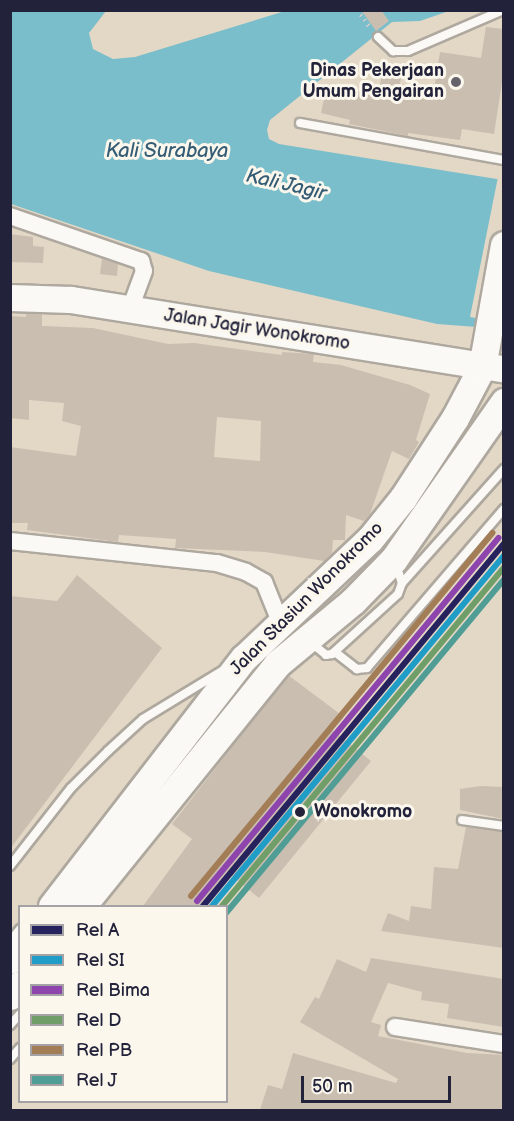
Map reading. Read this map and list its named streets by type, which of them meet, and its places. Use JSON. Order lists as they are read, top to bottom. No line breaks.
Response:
{"streets":{"highway":["Jalan Stasiun Wonokromo"],"main road":["Jalan Jagir Wonokromo"]},"crossings":[["Jalan Jagir Wonokromo","Jalan Stasiun Wonokromo"]],"water":["Kali Surabaya","Kali Jagir"],"places":["Dinas Pekerjaan Umum Pengairan","Wonokromo"],"lines":["rail line PB","rail line Bima","rail line A","rail line SI","rail line D","rail line J"],"legend":["Rel A","Rel SI","Rel Bima","Rel D","Rel PB","Rel J"],"scale_bar":"50 m"}
